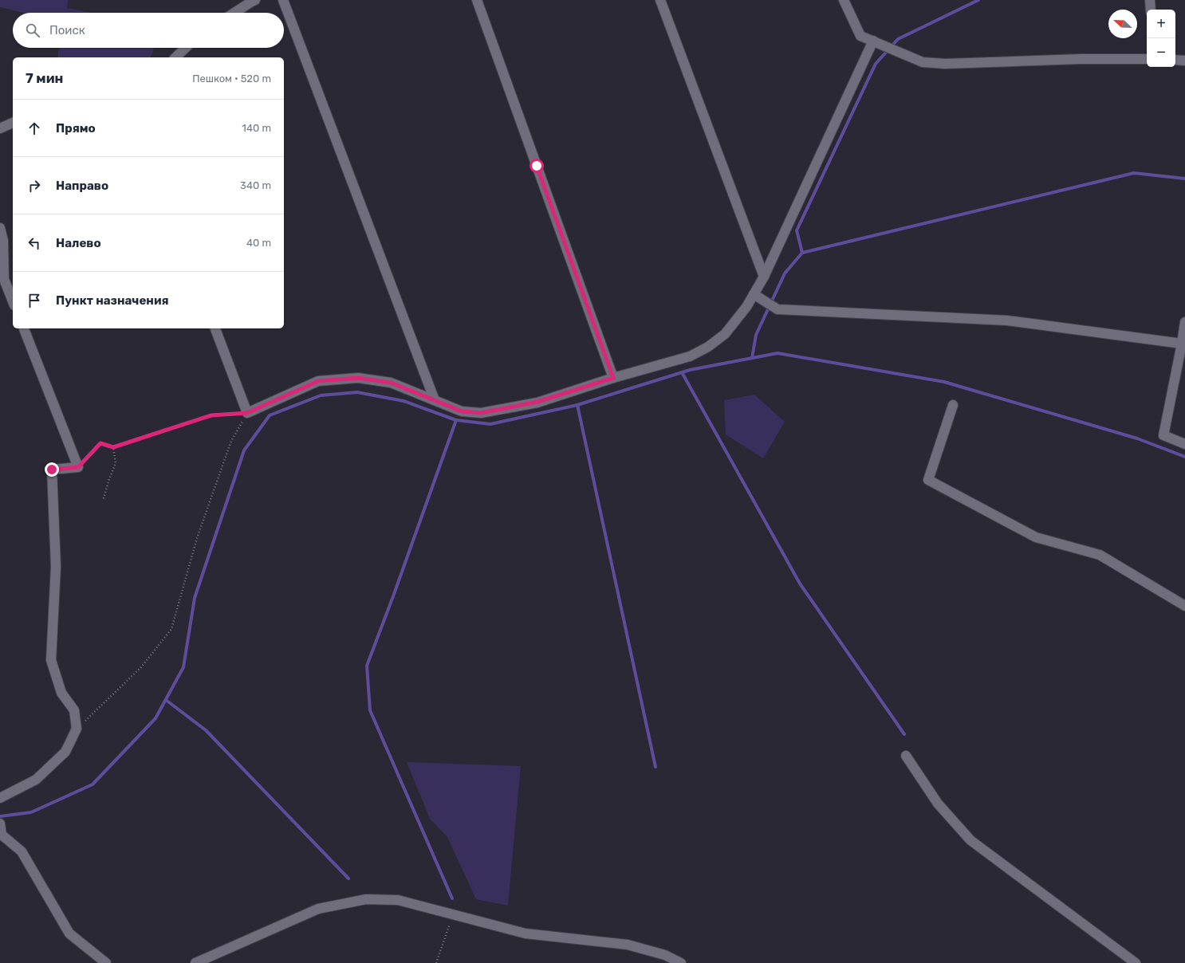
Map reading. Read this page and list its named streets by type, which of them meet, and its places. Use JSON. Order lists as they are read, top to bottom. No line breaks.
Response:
{"north":"top left","page":{"map_buttons":["+","−"],"search":"Поиск","heading":["7 мин","Пешком · 520 m"],"list":[["Прямо","140 m"],["Направо","340 m"],["Налево","40 m"],"Пункт назначения"]}}
